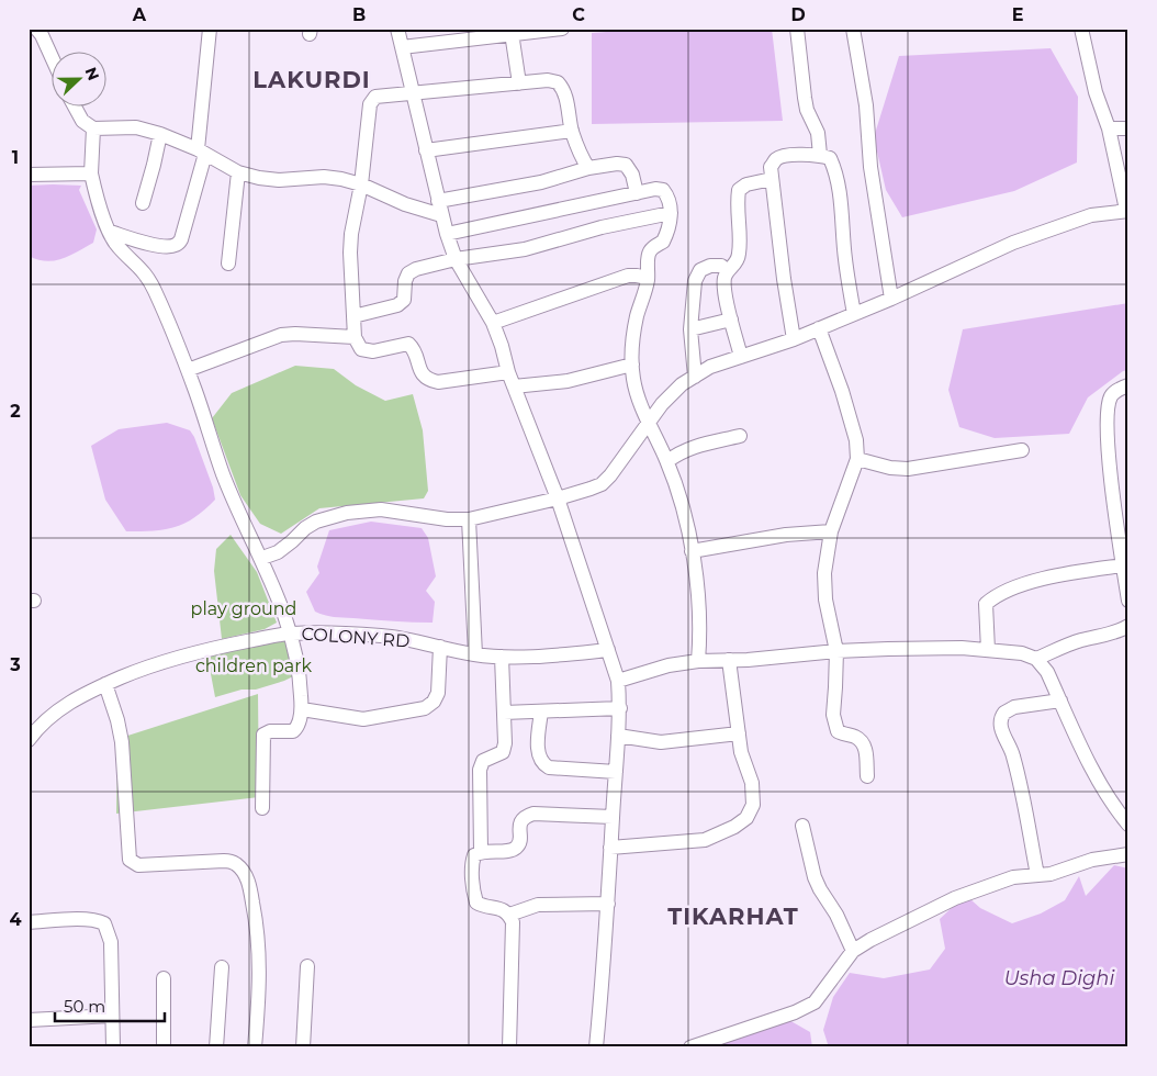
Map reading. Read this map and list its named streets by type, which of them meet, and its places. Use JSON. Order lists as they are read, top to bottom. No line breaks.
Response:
{"streets":{"street":["COLONY RD"]},"districts":["LAKURDI","TIKARHAT"],"water":["Usha Dighi"],"parks":["play ground","children park"],"scale_bar":"50 m","north":"right","grid":{"columns":["A","B","C","D","E"],"rows":["1","2","3","4"]}}
